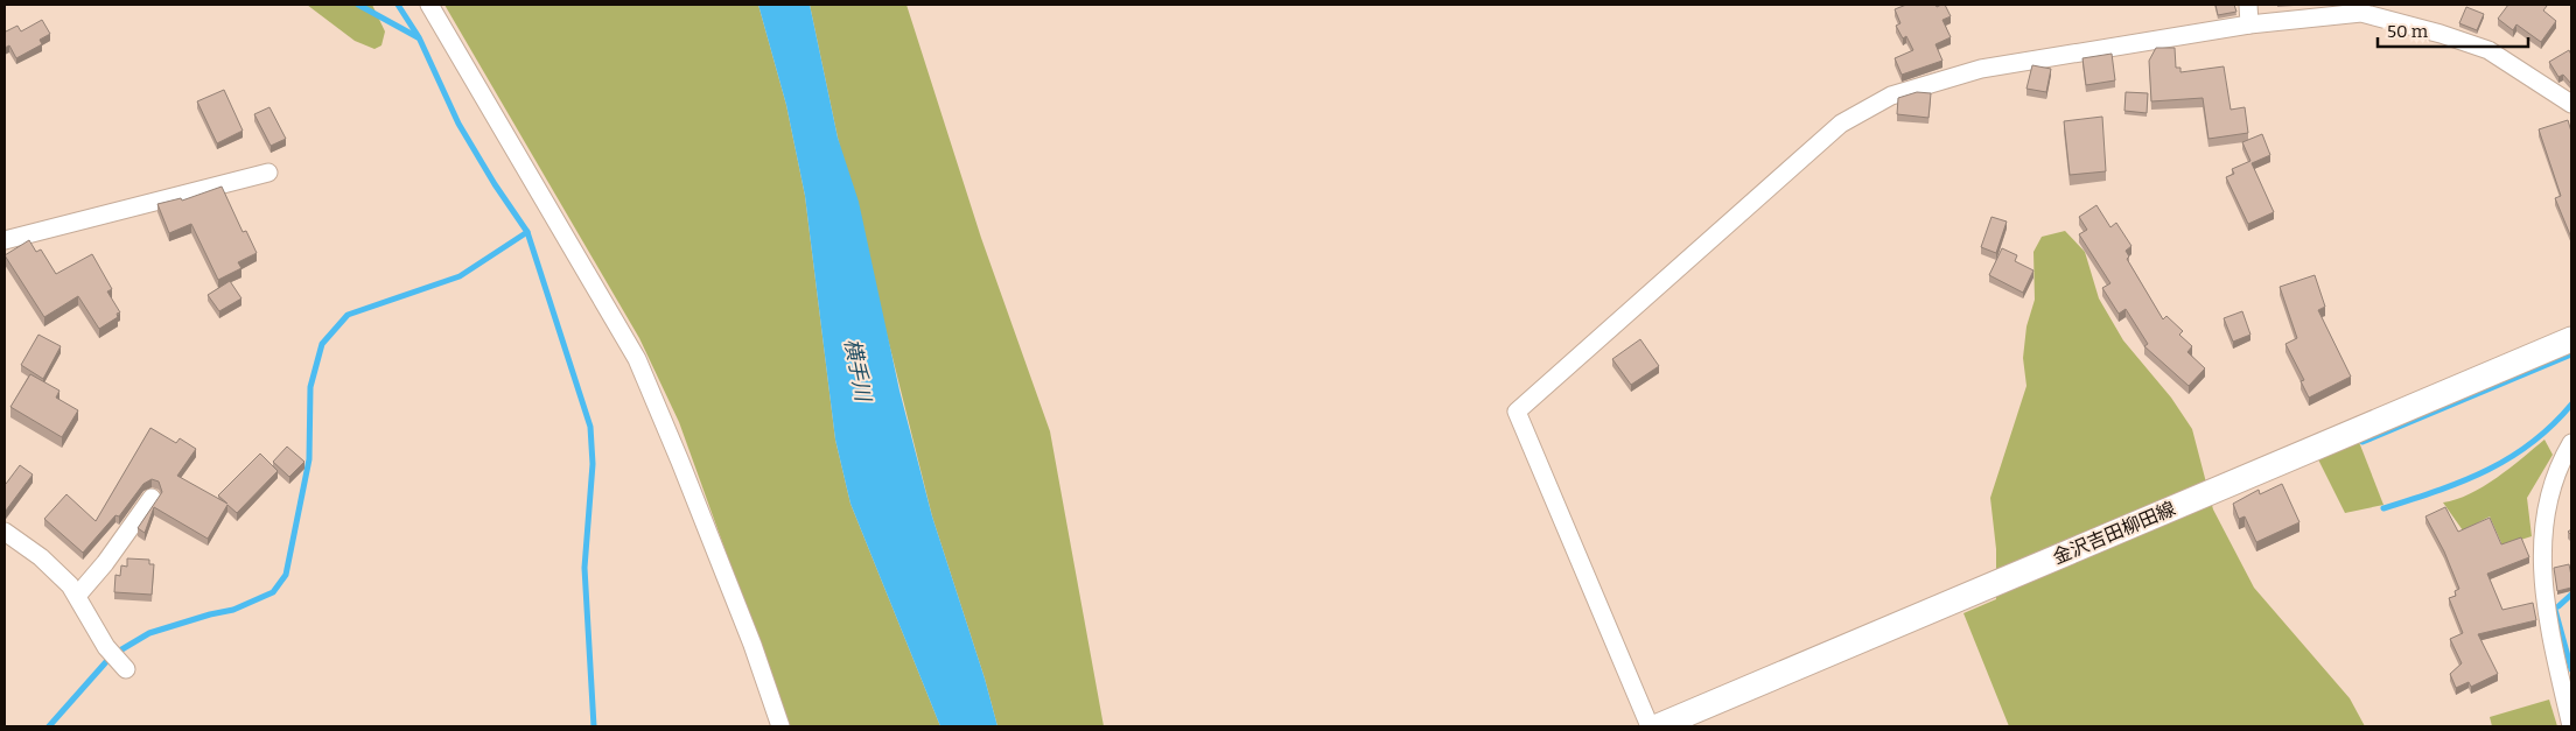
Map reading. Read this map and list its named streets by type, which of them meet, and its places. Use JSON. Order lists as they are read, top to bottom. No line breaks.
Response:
{"streets":{"main road":["金沢吉田柳田線"]},"water":["横手川"],"scale_bar":"50 m"}
